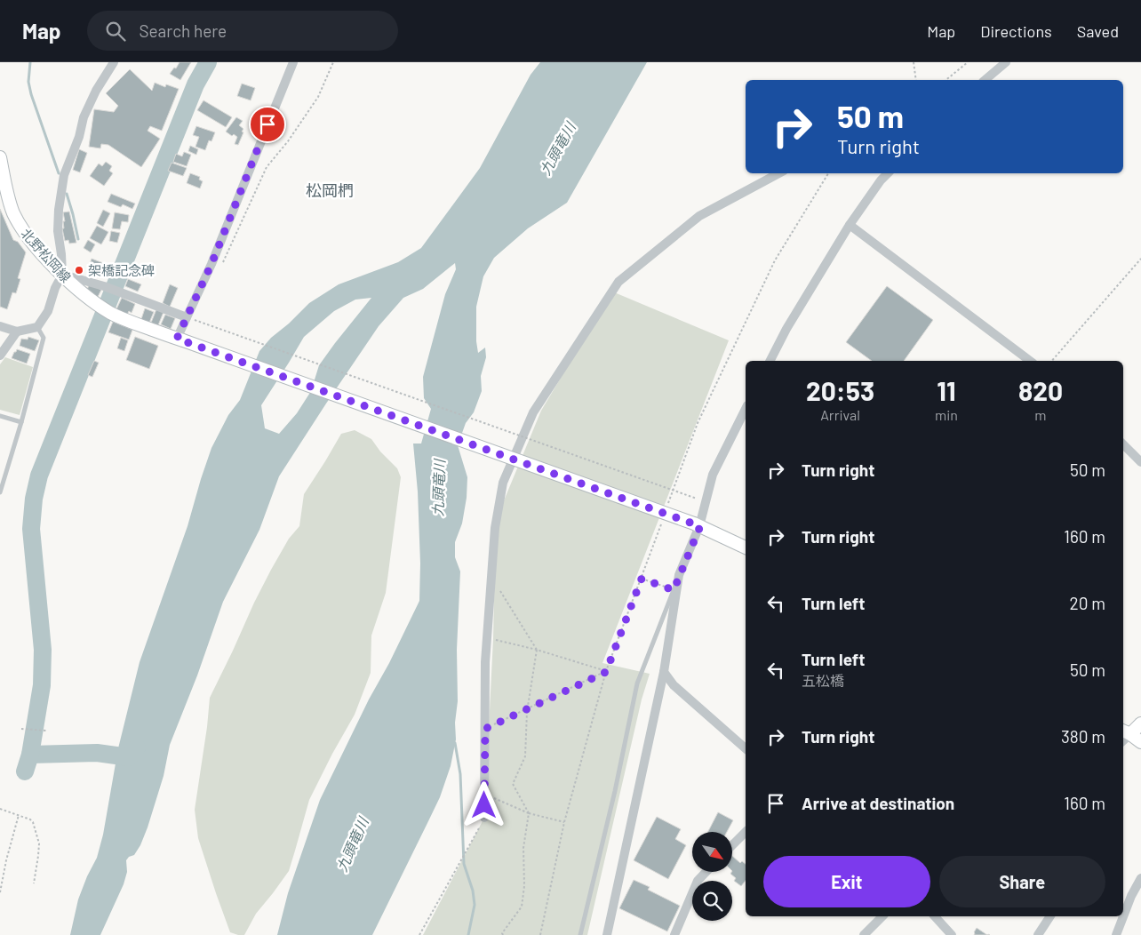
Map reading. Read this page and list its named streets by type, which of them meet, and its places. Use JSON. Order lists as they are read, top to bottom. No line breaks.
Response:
{"streets":{"main road":["北野松岡線"]},"districts":["松岡椚"],"water":["九頭竜川"],"places":["架橋記念碑"],"north":"bottom right","page":{"header":"Map","search":"Search here","nav":["Map","Directions","Saved"],"turn":["50 m","Turn right"],"eta":["20:53","Arrival","11","min","820","m"],"list":[{"name":"Turn right","value":"50 m"},{"name":"Turn right","value":"160 m"},{"name":"Turn left","value":"20 m"},{"name":"Turn left","note":"五松橋","value":"50 m"},{"name":"Turn right","value":"380 m"},{"name":"Arrive at destination","value":"160 m"}],"buttons":["Exit","Share"]}}
